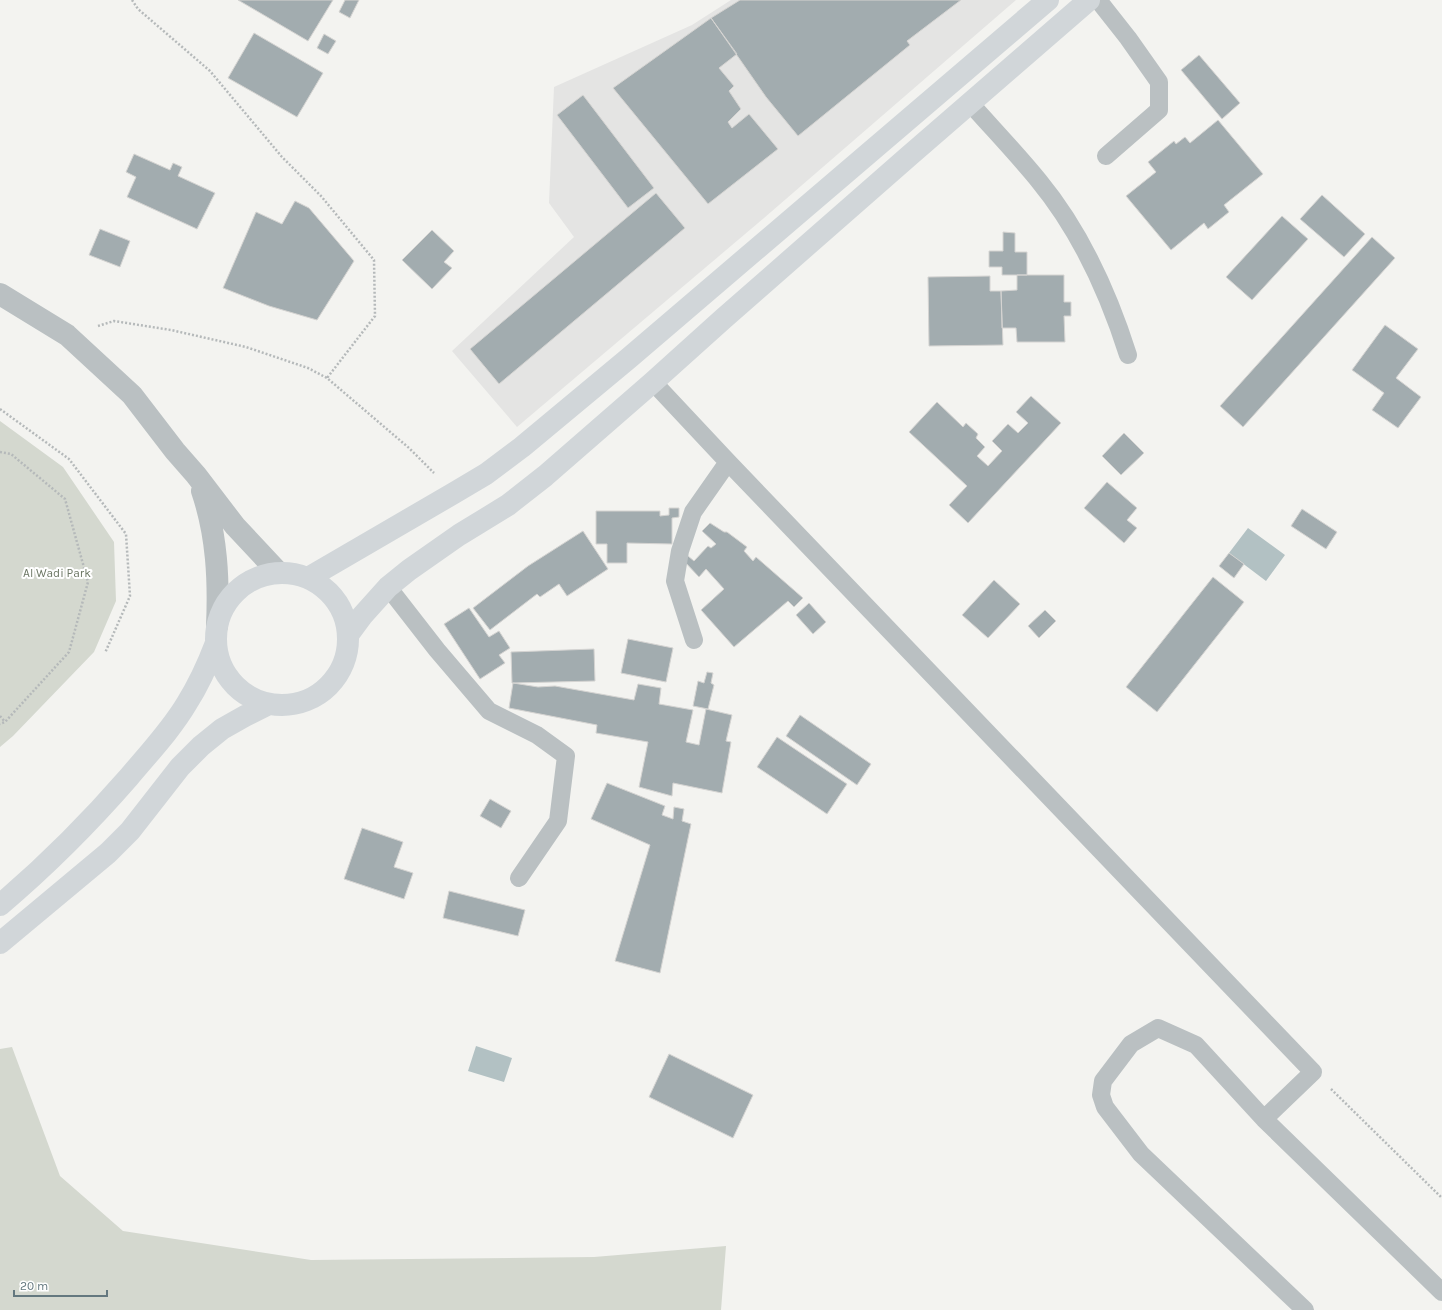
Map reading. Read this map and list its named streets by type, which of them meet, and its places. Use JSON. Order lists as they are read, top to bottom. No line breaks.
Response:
{"parks":["Al Wadi Park"],"scale_bar":"20 m"}
